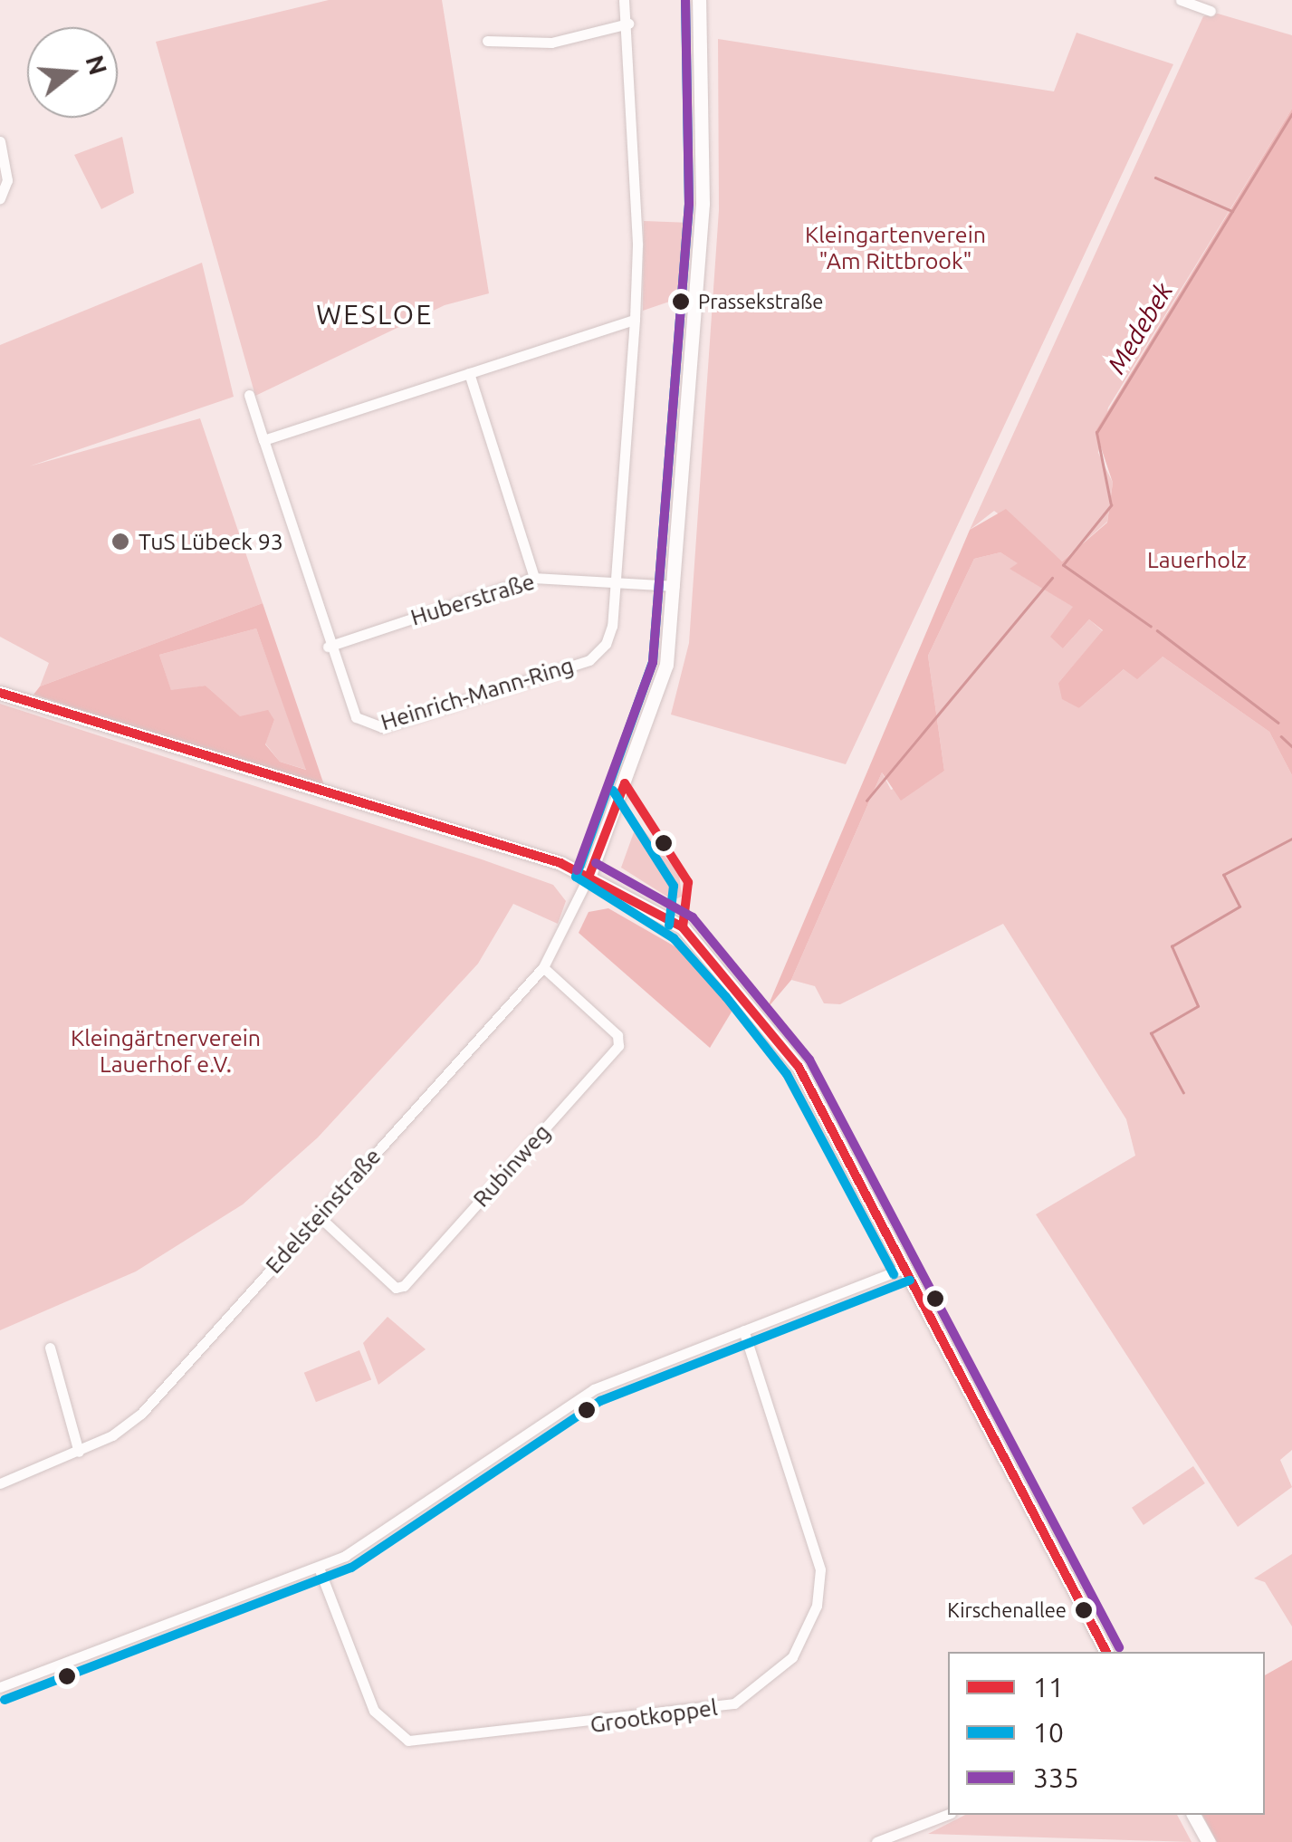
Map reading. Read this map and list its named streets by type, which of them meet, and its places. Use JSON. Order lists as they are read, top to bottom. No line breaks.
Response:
{"streets":{"street":["Huberstraße","Heinrich-Mann-Ring","Rubinweg","Edelsteinstraße","Grootkoppel"]},"crossings":[["Huberstraße","Heinrich-Mann-Ring"],["Rubinweg","Edelsteinstraße"]],"districts":["WESLOE"],"water":["Medebek"],"parks":["Kleingartenverein \"Am Rittbrook\"","Lauerholz","Kleingärtnerverein Lauerhof e.V."],"places":["Prassekstraße","TuS Lübeck 93","Kirschenallee"],"lines":["transit line 10","transit line 335","transit line 11"],"legend":["11","10","335"],"north":"right"}
